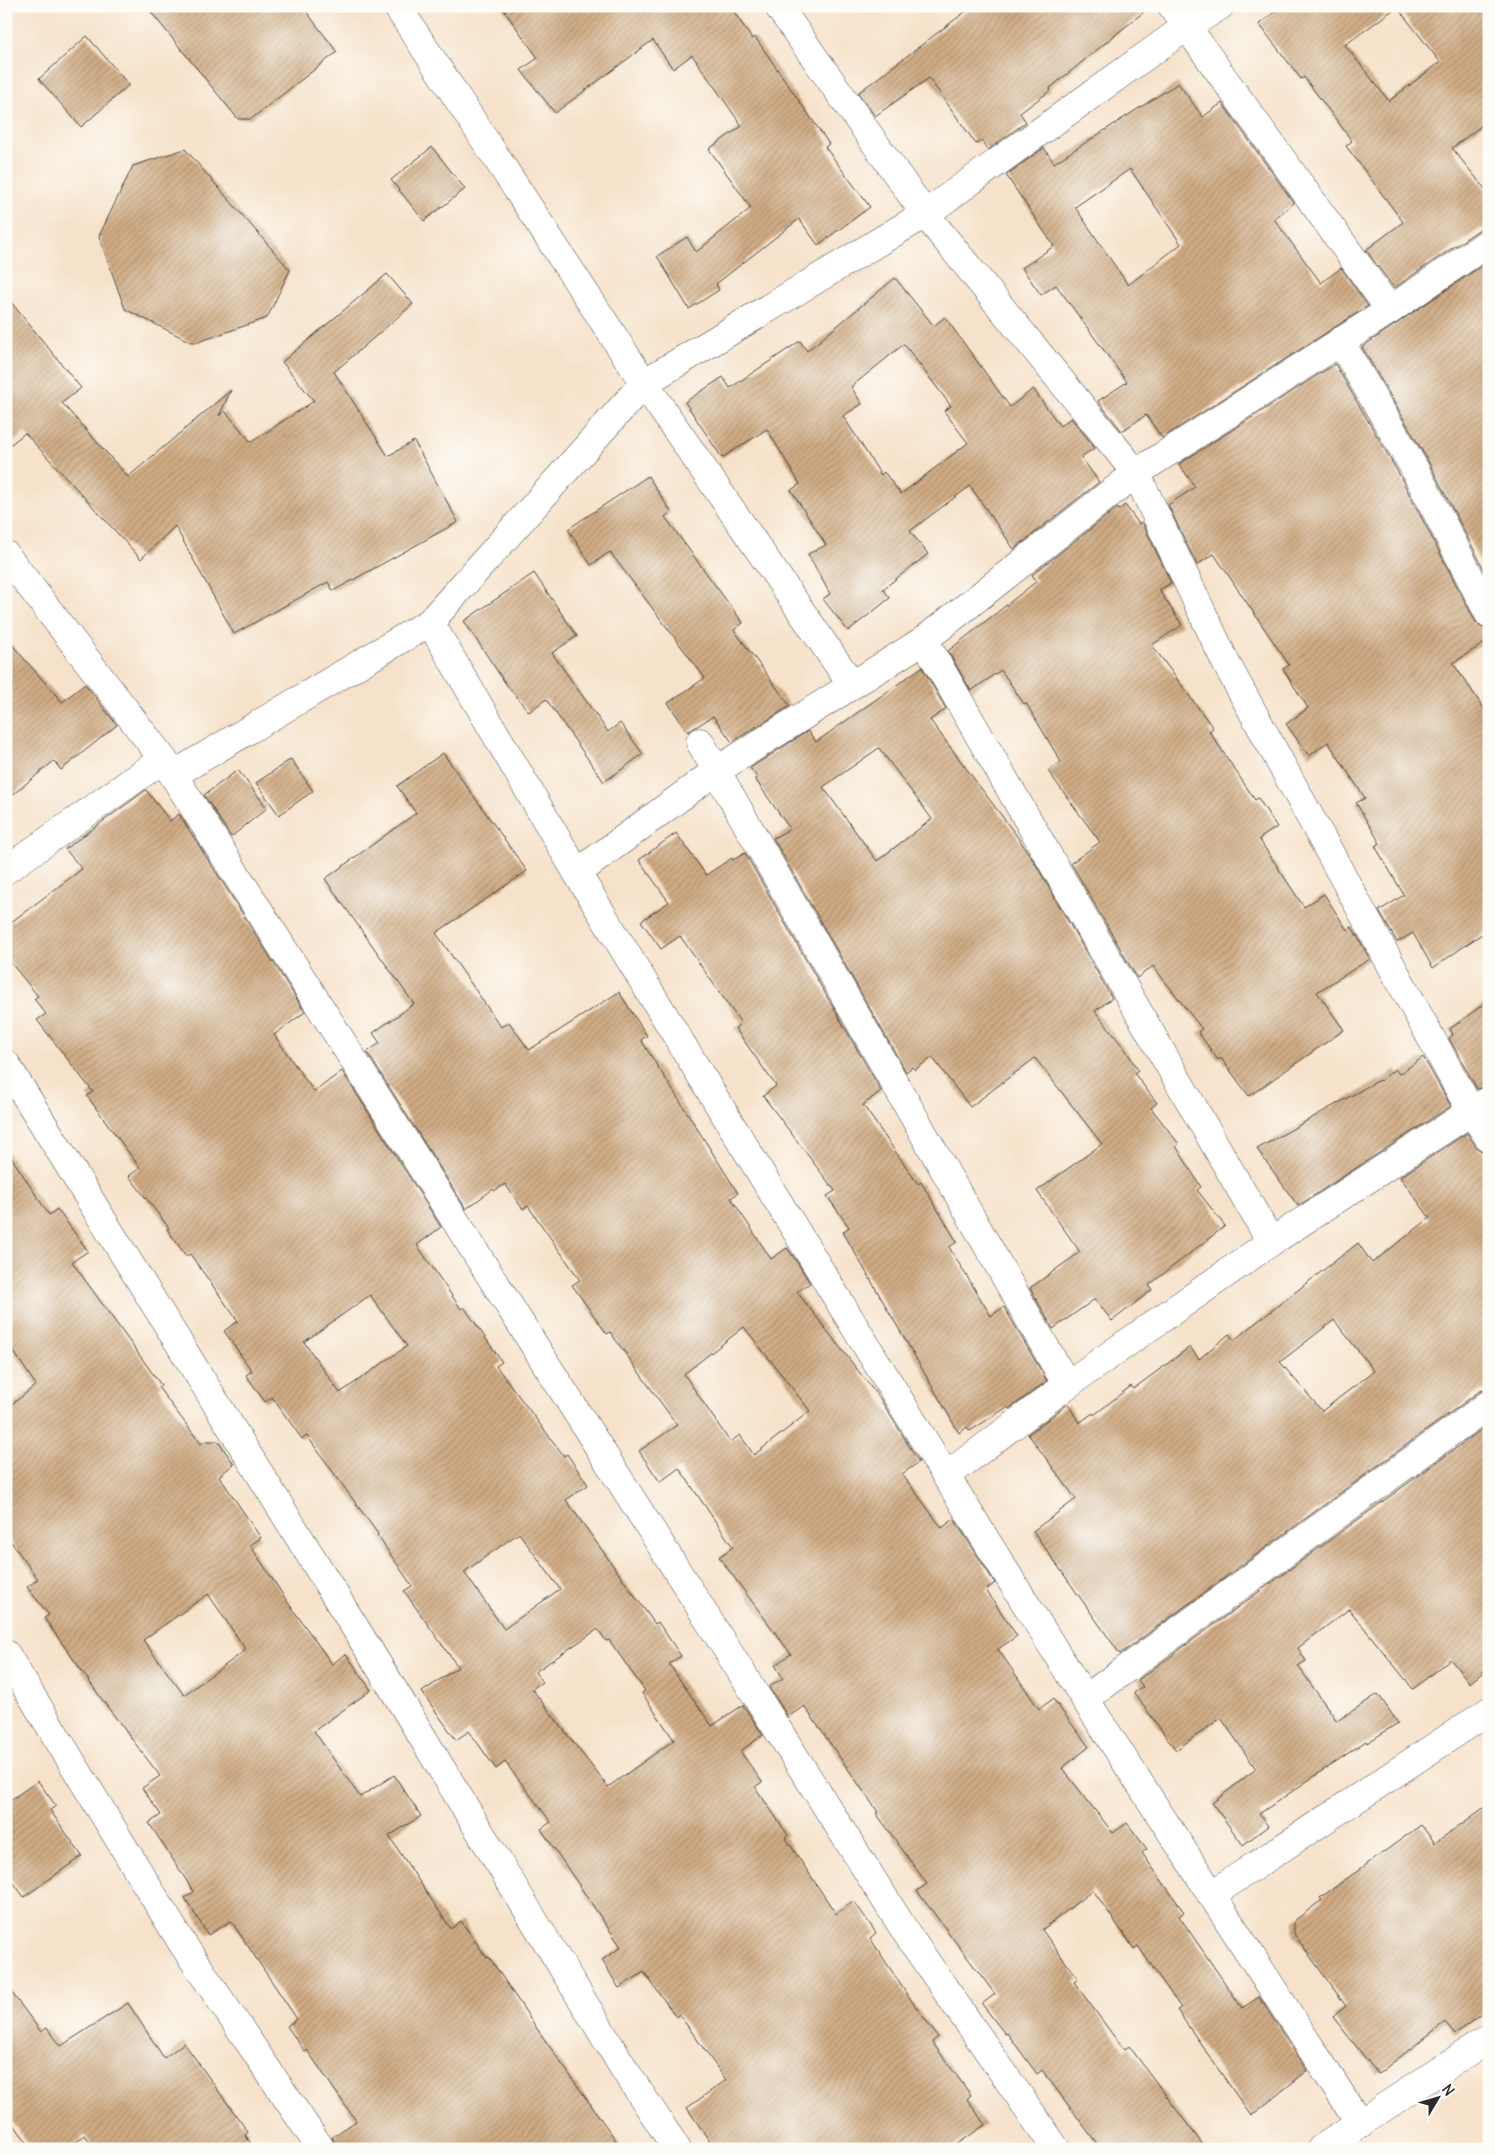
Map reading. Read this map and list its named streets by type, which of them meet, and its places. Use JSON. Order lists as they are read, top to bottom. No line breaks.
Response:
{"north":"top right"}
